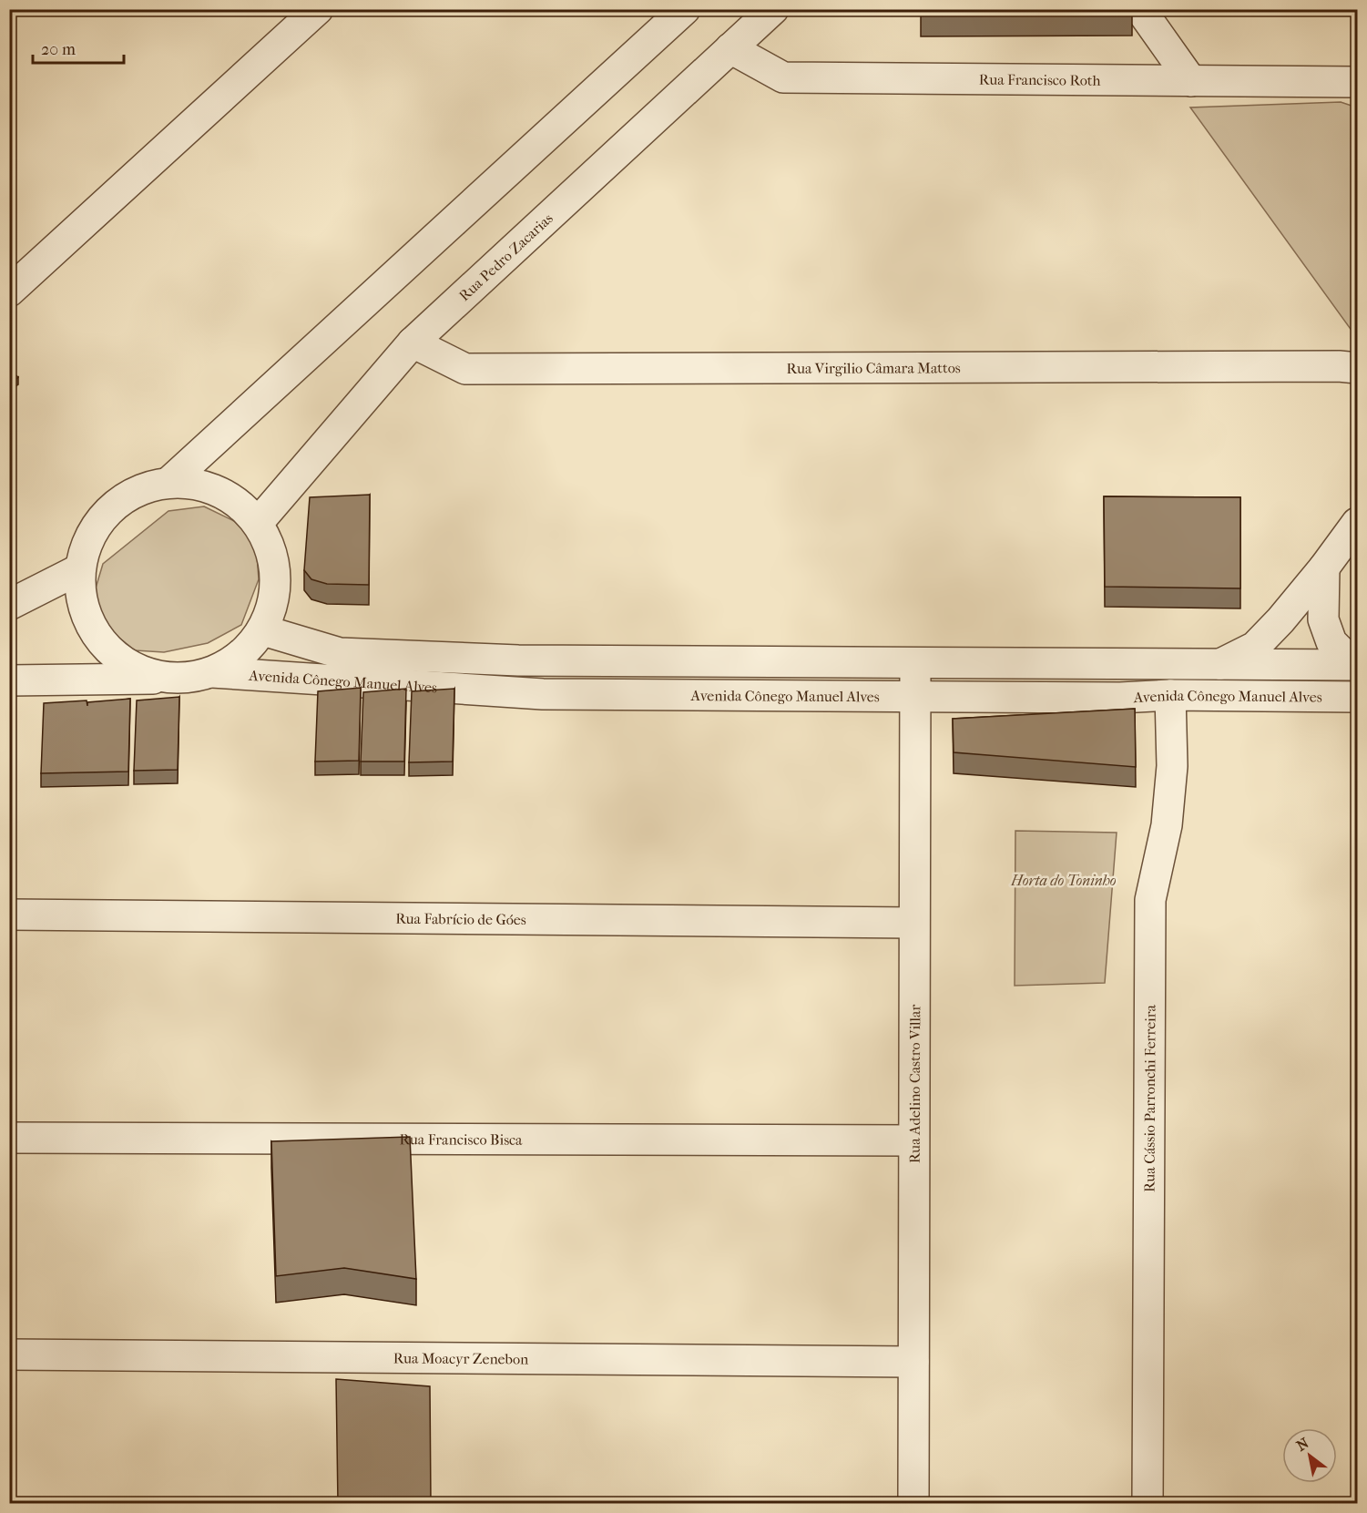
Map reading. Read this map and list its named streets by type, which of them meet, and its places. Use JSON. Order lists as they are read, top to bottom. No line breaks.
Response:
{"streets":{"street":["Rua Francisco Roth","Rua Pedro Zacarias","Rua Virgilio Câmara Mattos","Avenida Cônego Manuel Alves","Rua Fabrício de Góes","Rua Adelino Castro Villar","Rua Cássio Parronchi Ferreira","Rua Francisco Bisca","Rua Moacyr Zenebon"]},"crossings":[["Rua Francisco Roth","Rua Pedro Zacarias"],["Rua Pedro Zacarias","Rua Virgilio Câmara Mattos"],["Avenida Cônego Manuel Alves","Rua Adelino Castro Villar"],["Avenida Cônego Manuel Alves","Rua Cássio Parronchi Ferreira"],["Rua Fabrício de Góes","Rua Adelino Castro Villar"],["Rua Adelino Castro Villar","Rua Francisco Bisca"],["Rua Adelino Castro Villar","Rua Moacyr Zenebon"]],"parks":["Horta do Toninho"],"scale_bar":"20 m","north":"top left"}
